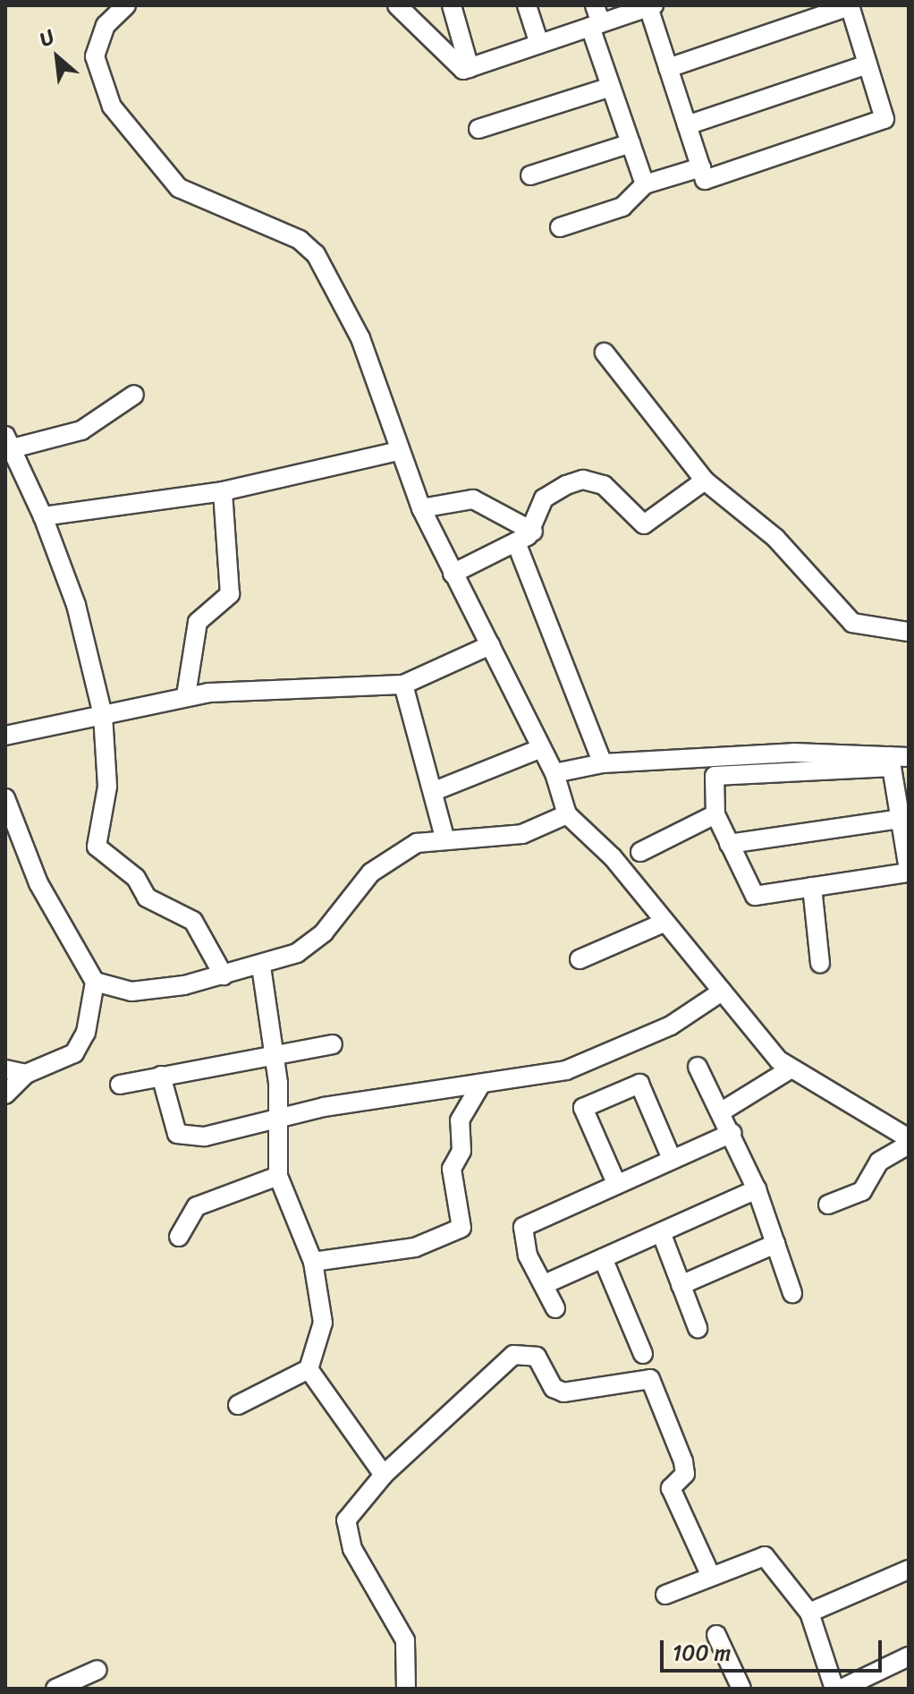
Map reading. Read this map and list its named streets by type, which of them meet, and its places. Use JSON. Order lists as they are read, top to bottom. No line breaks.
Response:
{"scale_bar":"100 m","north":"top left"}
